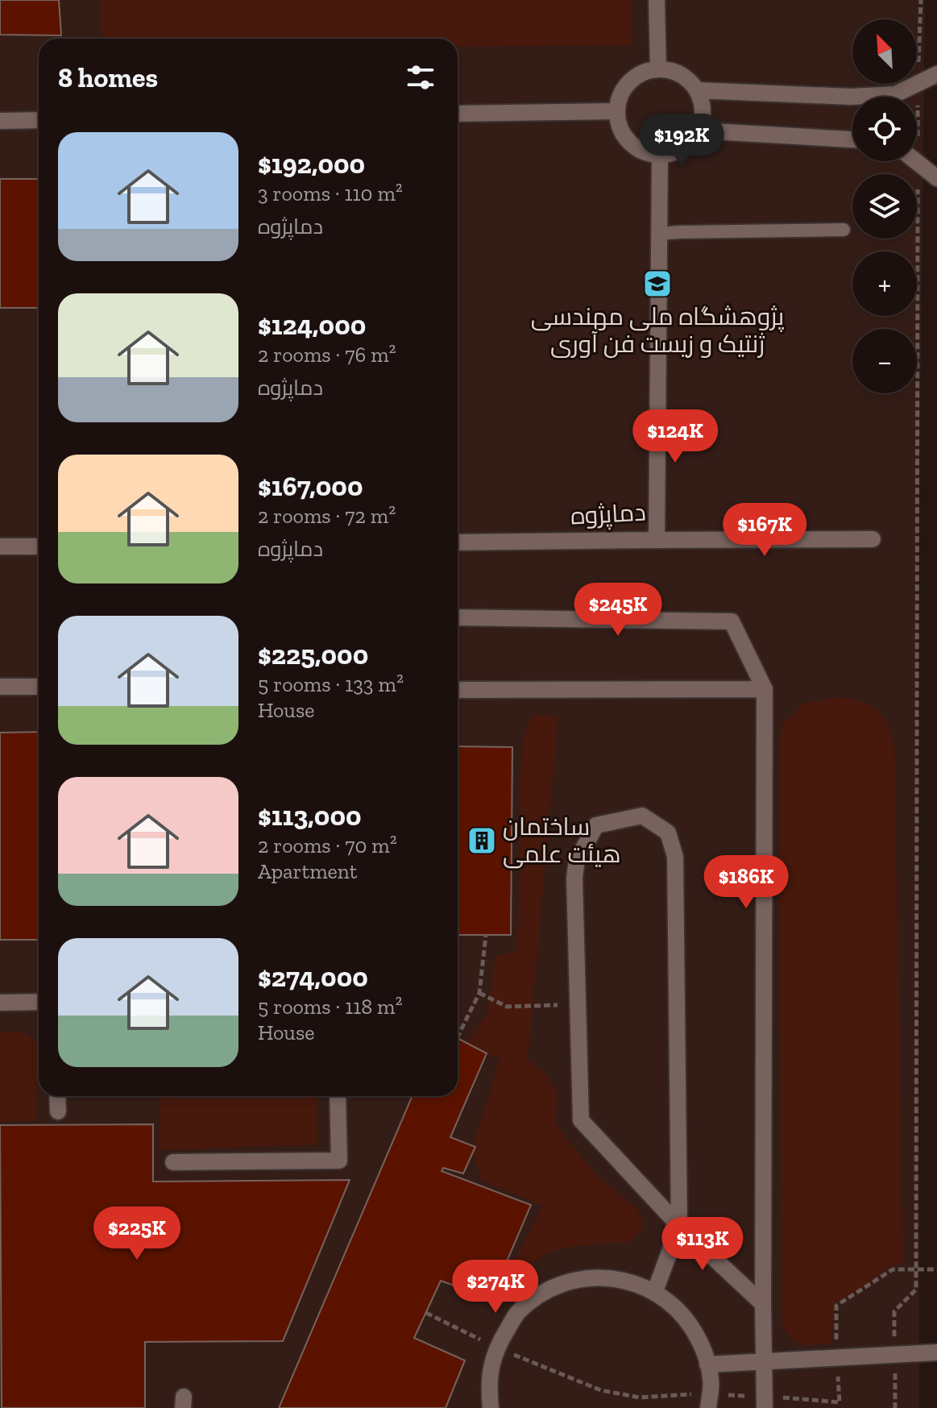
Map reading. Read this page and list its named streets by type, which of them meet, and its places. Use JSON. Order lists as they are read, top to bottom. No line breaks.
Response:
{"streets":{"street":["دماپژوه"]},"places":{"school or university":["پژوهشگاه ملی مهندسی ژنتیک و زیست فن آوری"],"building":["ساختمان هیئت علمی"]},"north":"top left","page":{"map_buttons":["+","−"],"heading":"8 homes","price":["$192K","$124K","$167K","$245K","$186K","$225K","$113K","$274K"],"list":[{"name":"$192,000","note":"3 rooms · 110 m² · دماپژوه"},{"name":"$124,000","note":"2 rooms · 76 m² · دماپژوه"},{"name":"$167,000","note":"2 rooms · 72 m² · دماپژوه"},{"name":"$225,000","note":"5 rooms · 133 m² · House"},{"name":"$113,000","note":"2 rooms · 70 m² · Apartment"},{"name":"$274,000","note":"5 rooms · 118 m² · House"}]}}
